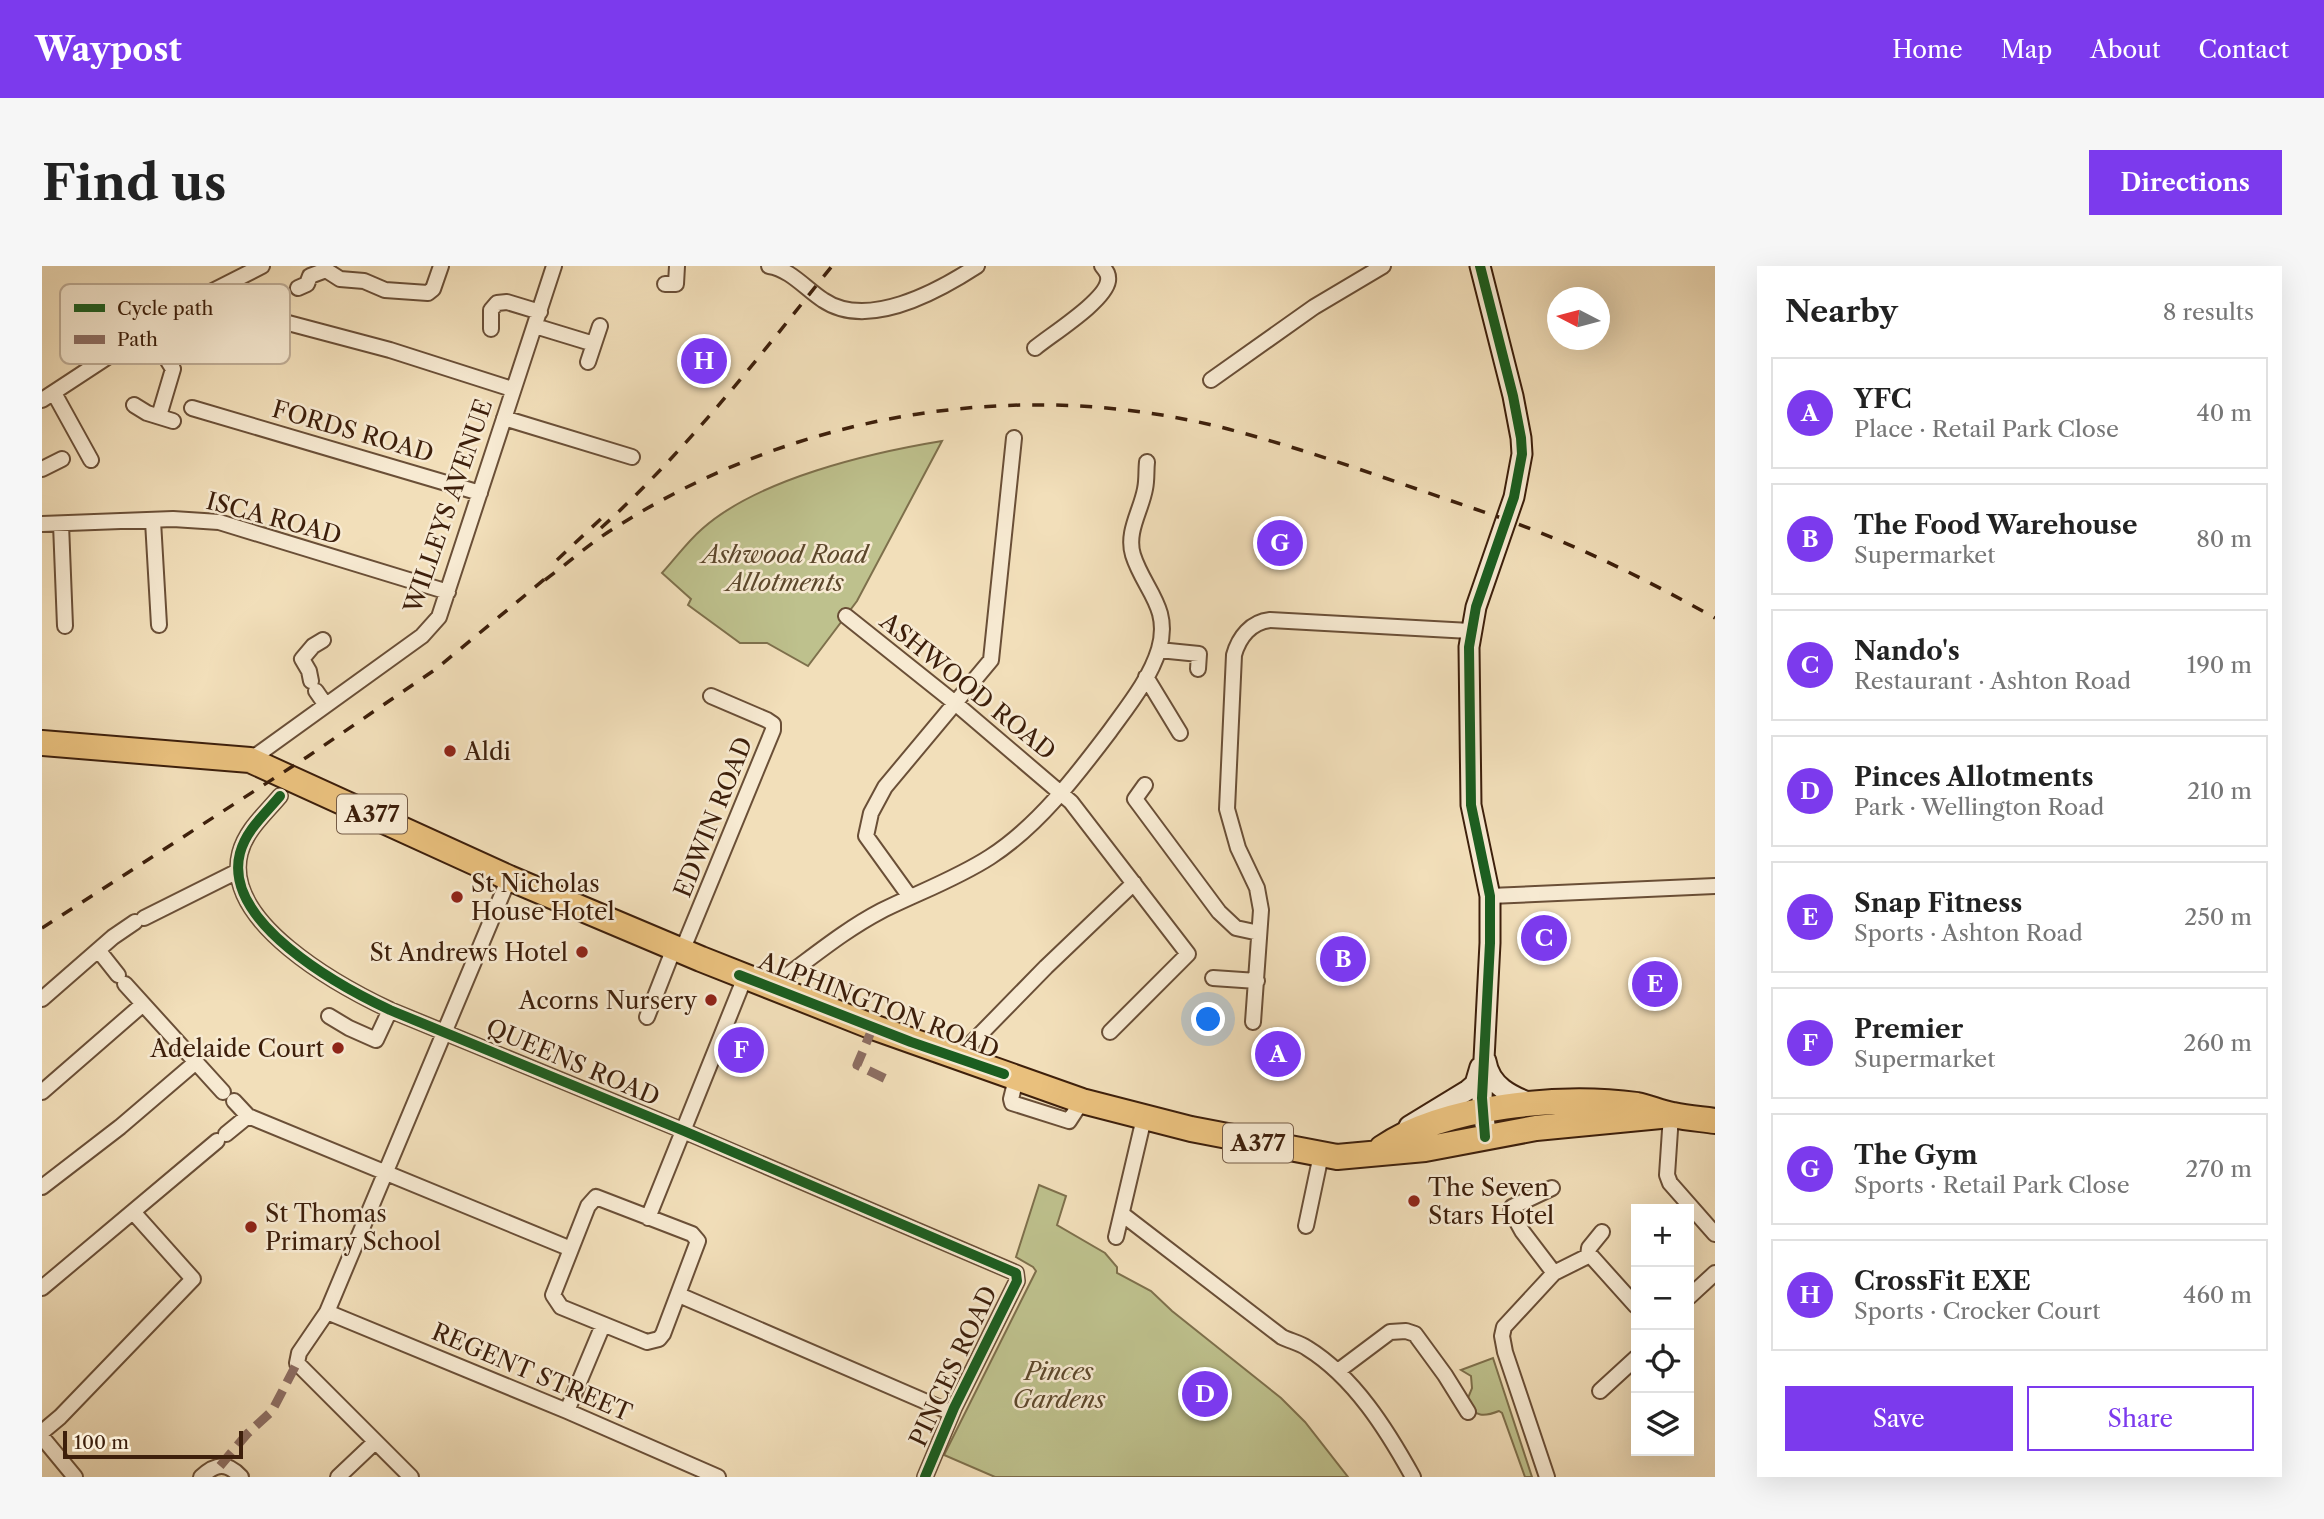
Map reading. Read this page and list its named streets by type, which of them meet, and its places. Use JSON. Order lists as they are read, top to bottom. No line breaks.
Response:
{"streets":{"highway":["A377","ALPHINGTON ROAD"],"street":["FORDS ROAD","WILLEYS AVENUE","ISCA ROAD","ASHWOOD ROAD","EDWIN ROAD","QUEENS ROAD","PINCES ROAD","REGENT STREET"]},"crossings":[["FORDS ROAD","WILLEYS AVENUE"],["WILLEYS AVENUE","ISCA ROAD"],["WILLEYS AVENUE","A377"],["WILLEYS AVENUE","ALPHINGTON ROAD"],["A377","ALPHINGTON ROAD"],["EDWIN ROAD","ALPHINGTON ROAD"],["QUEENS ROAD","PINCES ROAD"]],"parks":["Ashwood Road Allotments","Pinces Gardens"],"places":["Aldi","St Nicholas House Hotel","St Andrews Hotel","Acorns Nursery","Adelaide Court","The Seven Stars Hotel","St Thomas Primary School"],"legend":["Cycle path","Path"],"scale_bar":"100 m","north":"left","page":{"header":"Waypost","nav":["Home","Map","About","Contact"],"buttons":["Directions",["Save","Share"]],"title":"Find us","heading":["Nearby","8 results"],"pins":["H","G","C","B","E","F","A","D"],"list":[{"mark":"A","name":"YFC","note":"Place · Retail Park Close","value":"40 m"},{"mark":"B","name":"The Food Warehouse","note":"Supermarket","value":"80 m"},{"mark":"C","name":"Nando's","note":"Restaurant · Ashton Road","value":"190 m"},{"mark":"D","name":"Pinces Allotments","note":"Park · Wellington Road","value":"210 m"},{"mark":"E","name":"Snap Fitness","note":"Sports · Ashton Road","value":"250 m"},{"mark":"F","name":"Premier","note":"Supermarket","value":"260 m"},{"mark":"G","name":"The Gym","note":"Sports · Retail Park Close","value":"270 m"},{"mark":"H","name":"CrossFit EXE","note":"Sports · Crocker Court","value":"460 m"}],"map_buttons":["+","−"],"scale":"100 m"}}
